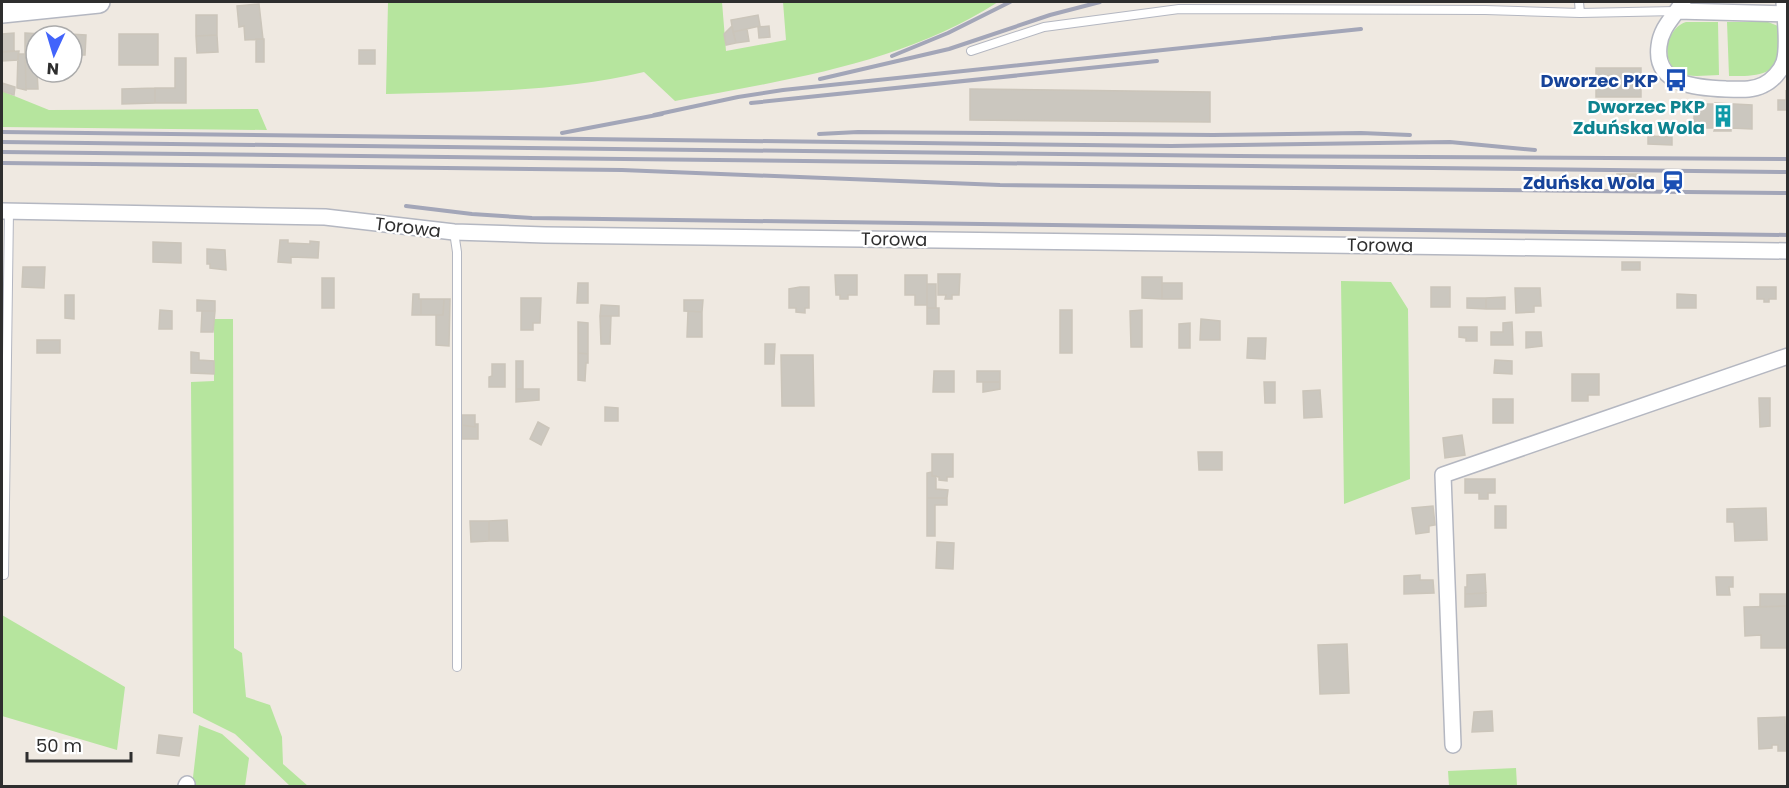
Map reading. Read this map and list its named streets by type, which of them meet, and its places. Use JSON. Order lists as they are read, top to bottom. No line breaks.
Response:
{"streets":{"street":["Torowa"]},"places":{"bus stop":["Dworzec PKP"],"building":["Dworzec PKP Zduńska Wola"],"station":["Zduńska Wola"]},"scale_bar":"50 m","north":"bottom"}
